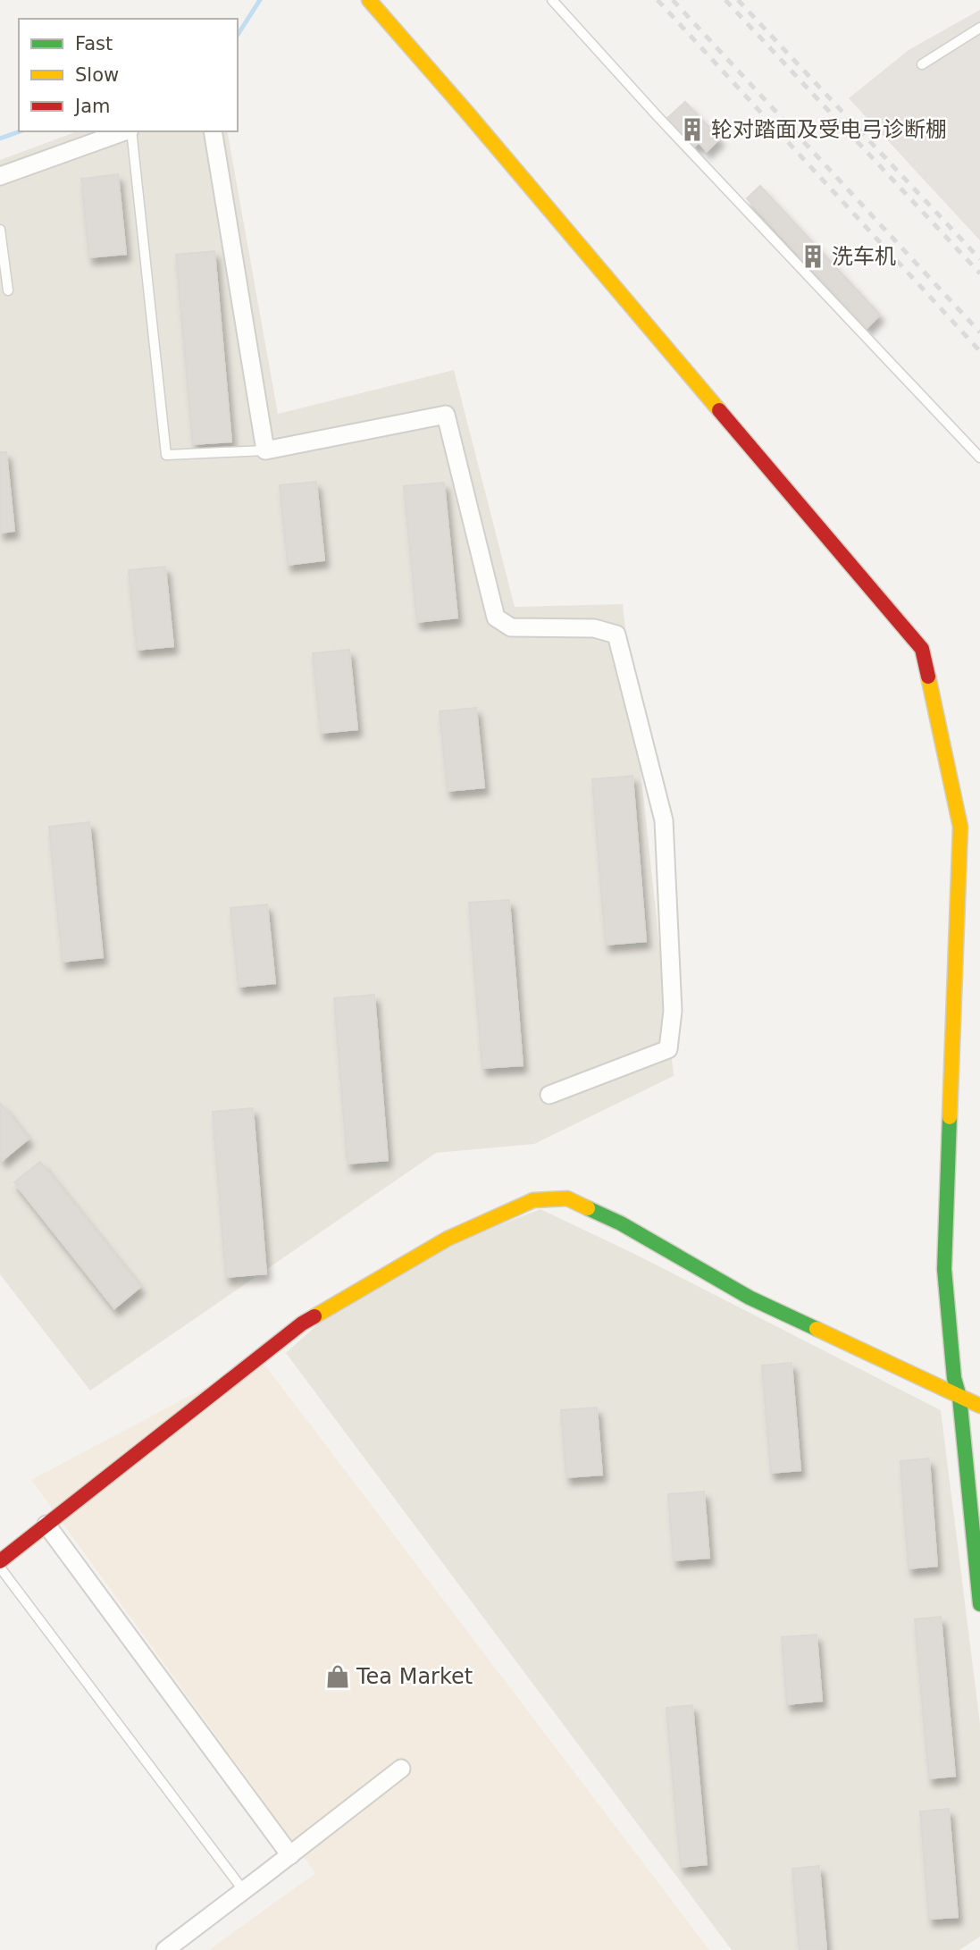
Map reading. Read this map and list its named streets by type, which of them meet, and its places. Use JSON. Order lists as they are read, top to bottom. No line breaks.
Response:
{"places":{"building":["轮对踏面及受电弓诊断棚","洗车机"],"shop":["Tea Market"]},"legend":["Fast","Slow","Jam"]}
